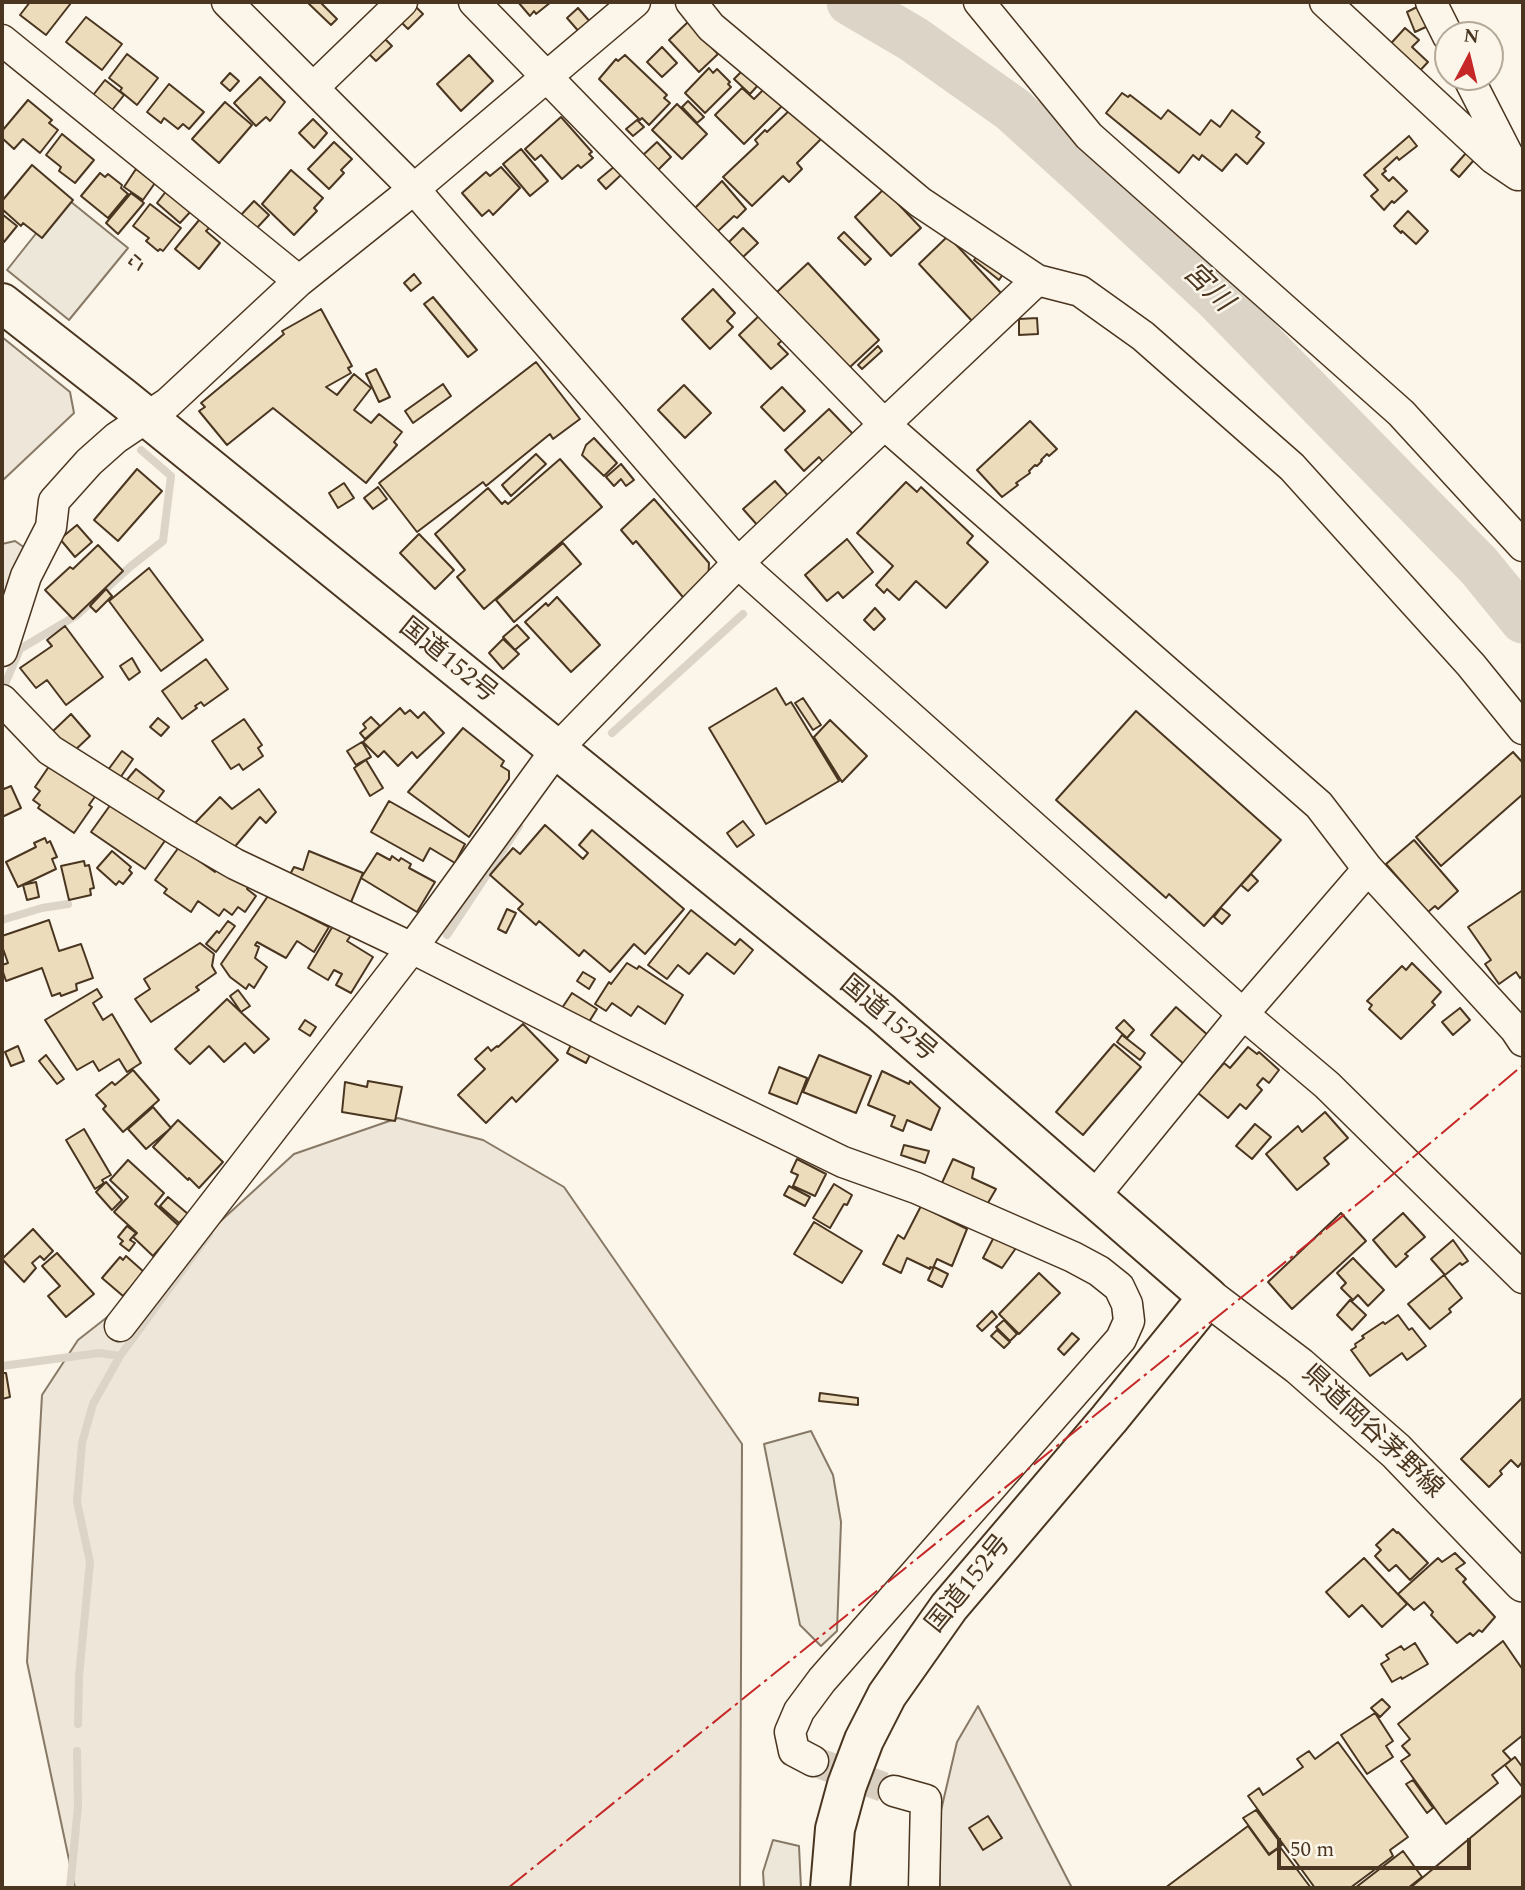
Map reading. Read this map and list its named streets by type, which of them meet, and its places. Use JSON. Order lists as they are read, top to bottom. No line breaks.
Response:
{"streets":{"highway":["国道152号"],"main road":["県道岡谷茅野線"]},"crossings":[["国道152号","県道岡谷茅野線"]],"water":["宮川"],"scale_bar":"50 m","north":"top"}
